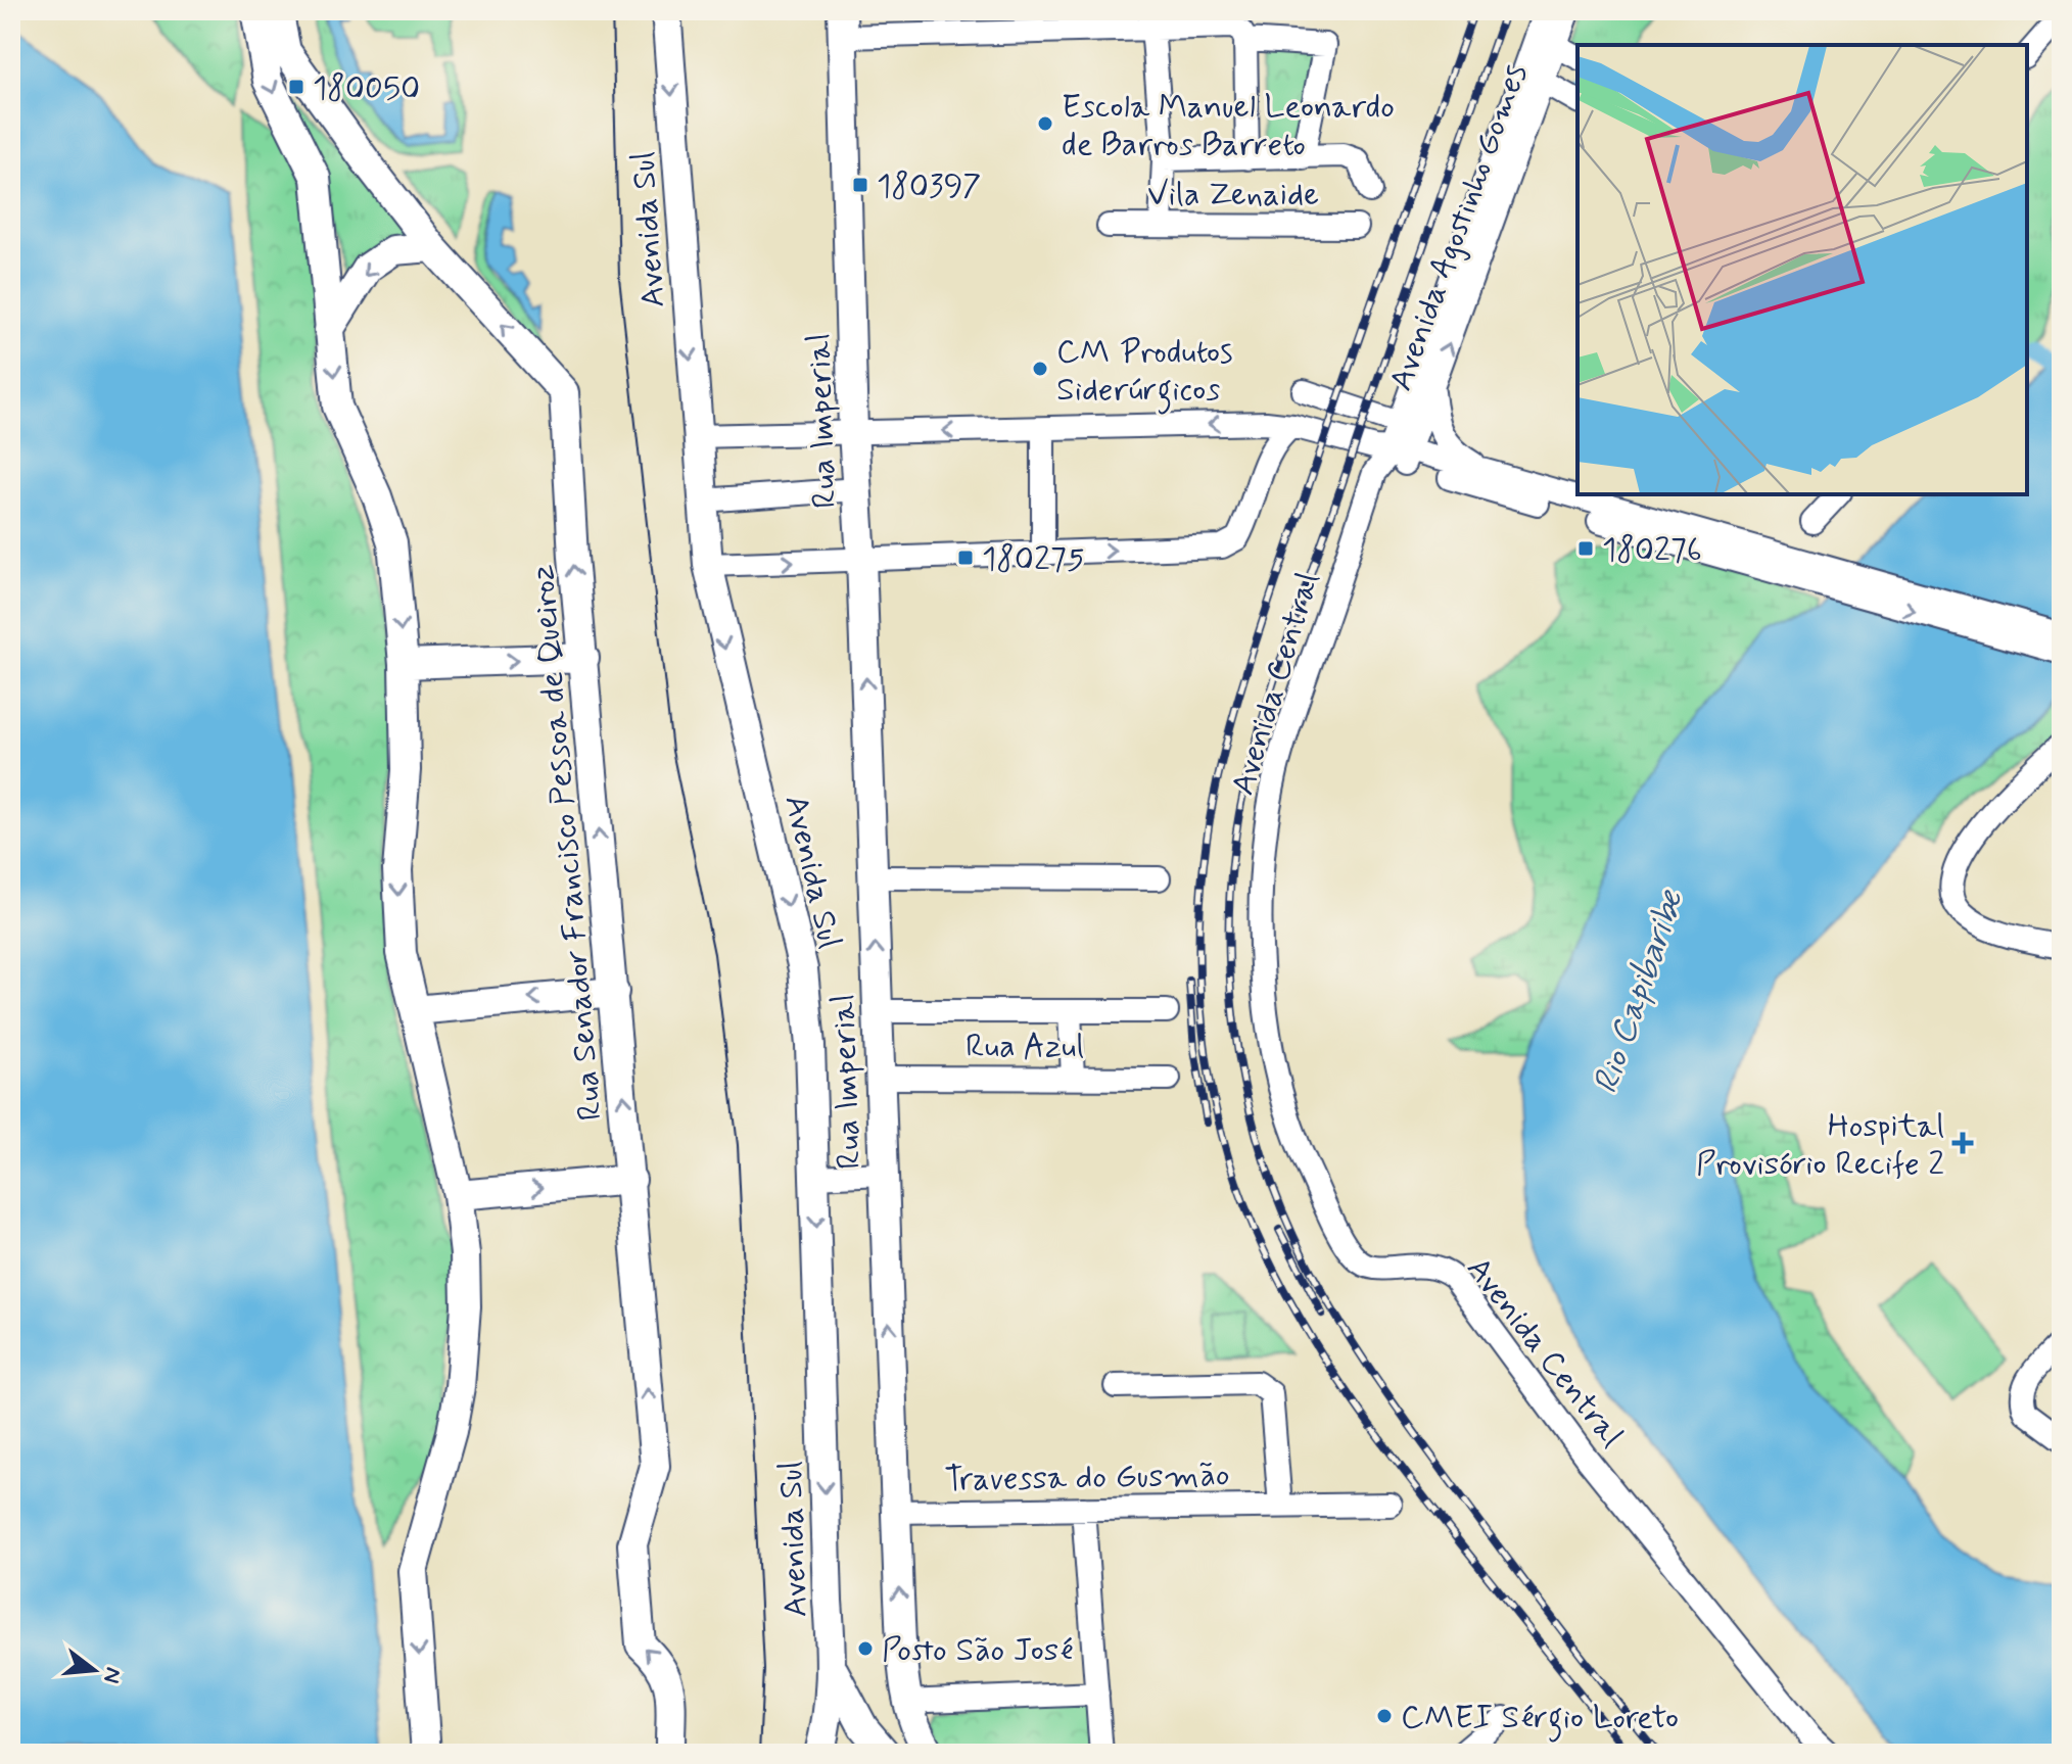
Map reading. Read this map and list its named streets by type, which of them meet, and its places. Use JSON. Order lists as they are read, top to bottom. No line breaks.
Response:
{"streets":{"main road":["Avenida Sul","Rua Imperial","Rua Senador Francisco Pessoa de Queiroz"],"street":["Vila Zenaide","Avenida Agostinho Gomes","Avenida Central","Rua Azul","Travessa do Gusmão"]},"crossings":[["Avenida Agostinho Gomes","Avenida Central"],["Rua Imperial","Rua Azul"],["Rua Imperial","Travessa do Gusmão"]],"one_way":["Avenida Sul","Rua Imperial"],"water":["Rio Capibaribe"],"places":{"transit":["180050","180397","180276","180275"],"other":["Escola Manuel Leonardo de Barros Barreto","CM Produtos Siderúrgicos","Posto São José","CMEI Sérgio Loreto"],"health":["Hospital Provisório Recife 2"]},"north":"right"}
